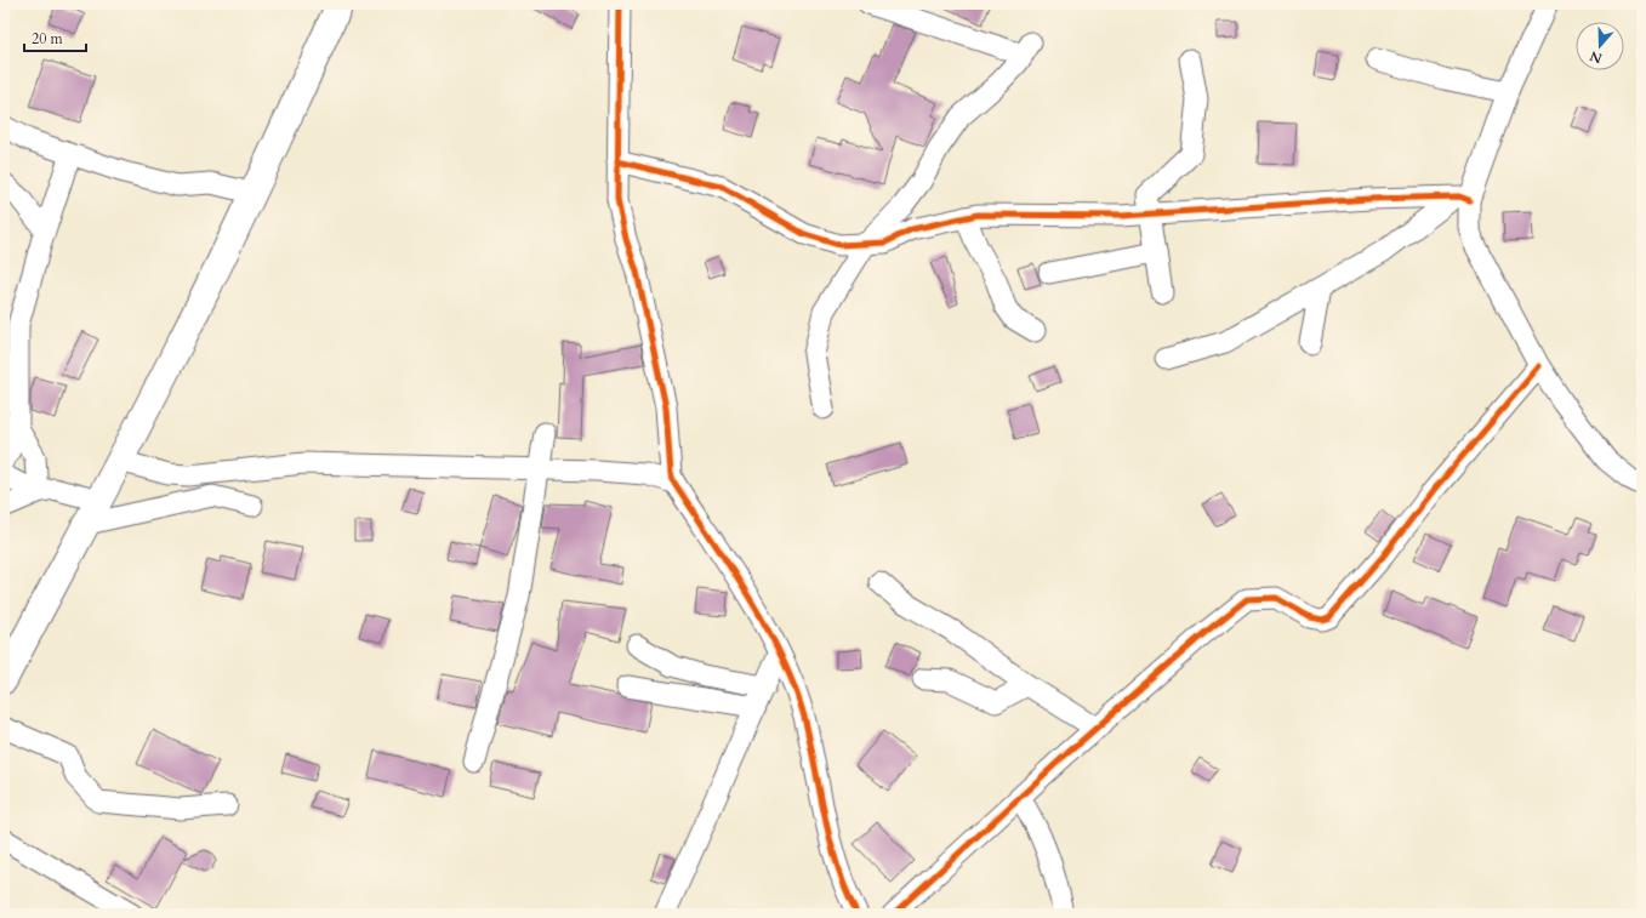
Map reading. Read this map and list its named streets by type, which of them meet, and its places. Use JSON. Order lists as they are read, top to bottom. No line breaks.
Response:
{"scale_bar":"20 m","north":"bottom"}
